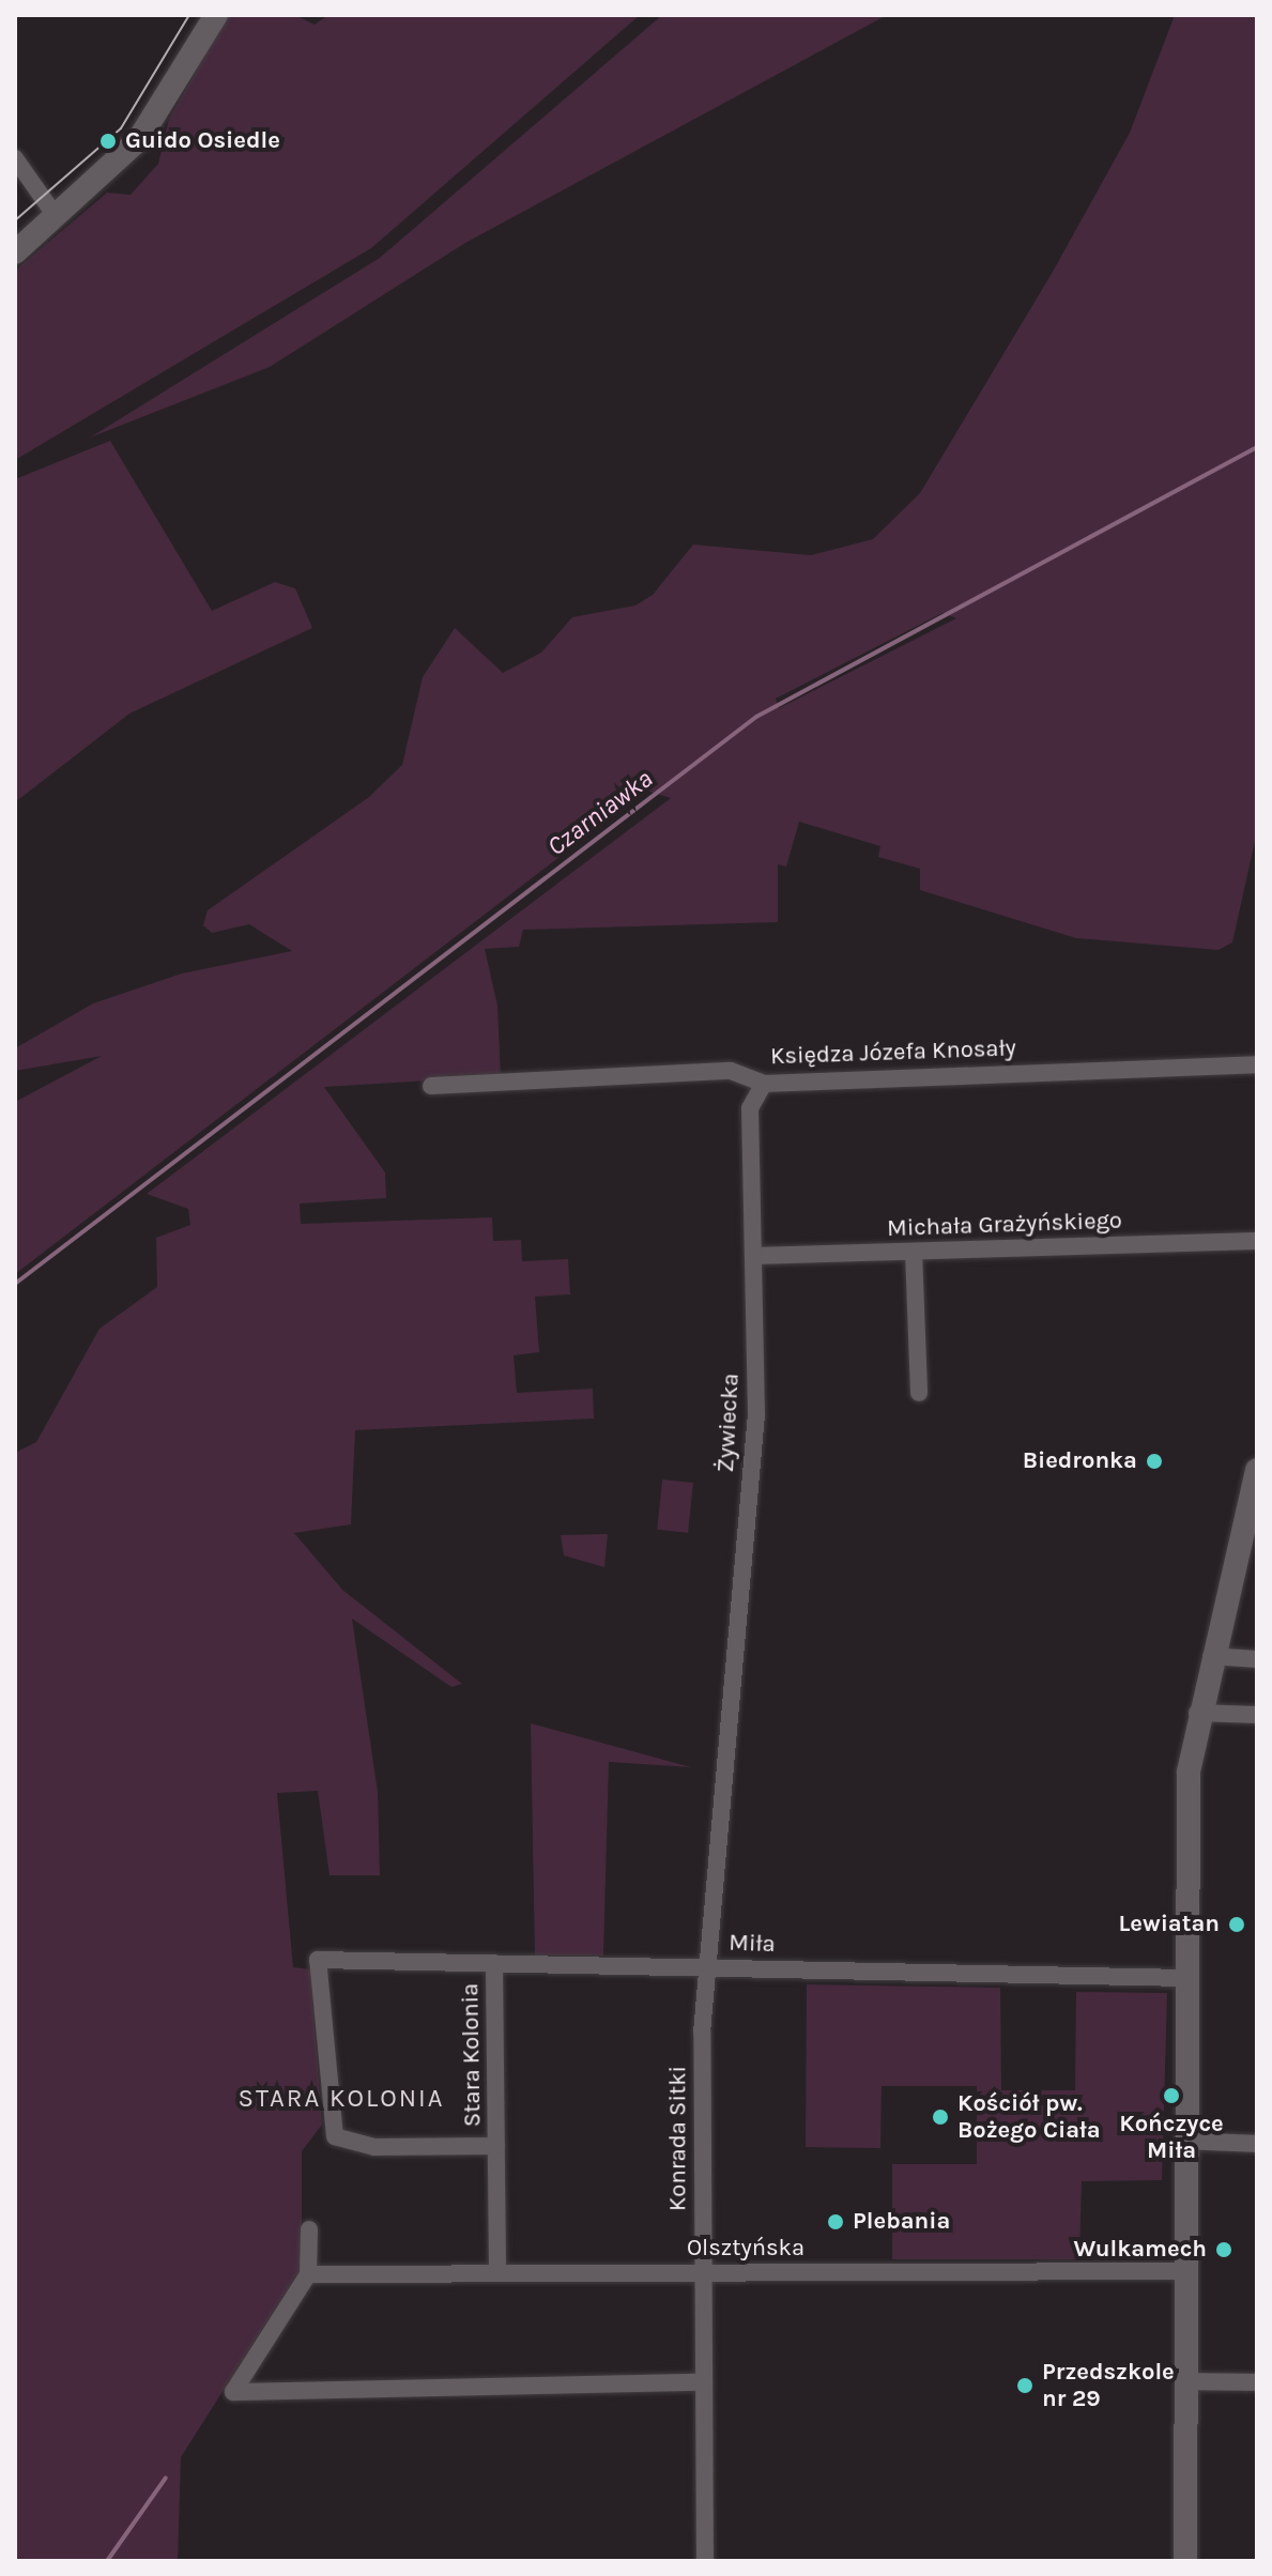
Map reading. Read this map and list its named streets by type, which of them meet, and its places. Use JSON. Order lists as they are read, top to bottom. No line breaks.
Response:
{"streets":{"street":["Księdza Józefa Knosały","Michała Grażyńskiego","Żywiecka","Miła","Stara Kolonia","Konrada Sitki","Olsztyńska"]},"crossings":[["Księdza Józefa Knosały","Żywiecka"],["Michała Grażyńskiego","Żywiecka"],["Żywiecka","Konrada Sitki"],["Miła","Stara Kolonia"],["Miła","Konrada Sitki"],["Stara Kolonia","Olsztyńska"],["Konrada Sitki","Olsztyńska"]],"districts":["STARA KOLONIA"],"water":["Czarniawka"],"places":["Guido Osiedle","Biedronka","Lewiatan","Kończyce Miła","Kościół pw. Bożego Ciała","Plebania","Wulkamech","Przedszkole nr 29"]}
